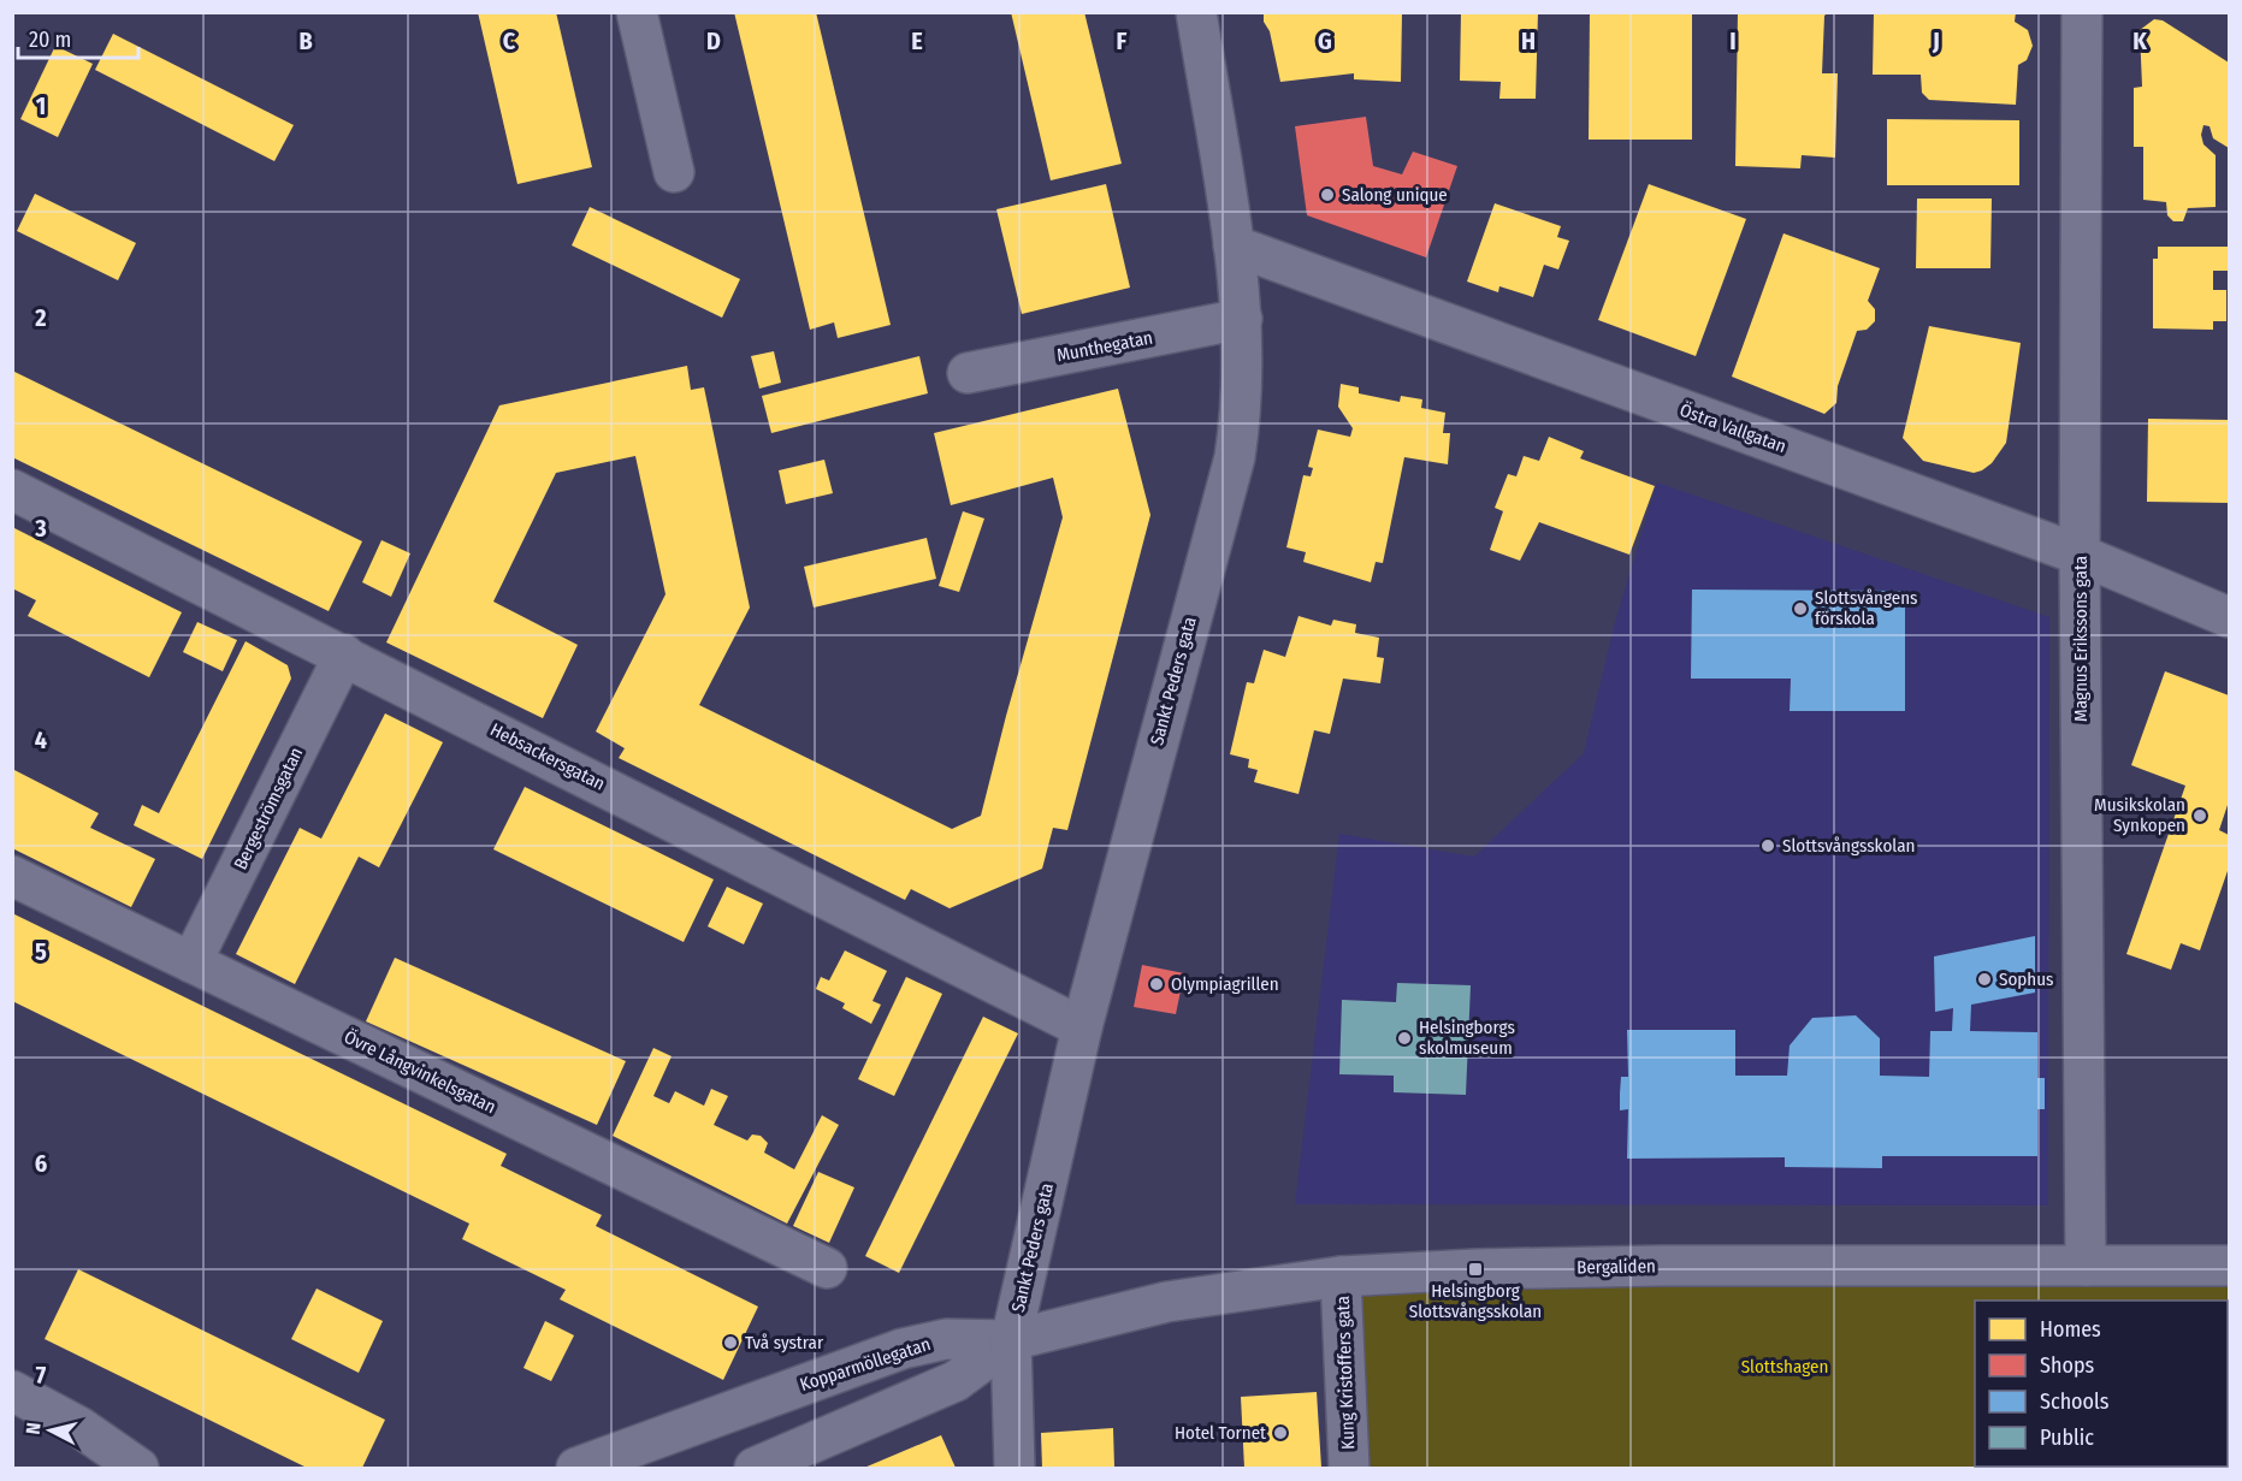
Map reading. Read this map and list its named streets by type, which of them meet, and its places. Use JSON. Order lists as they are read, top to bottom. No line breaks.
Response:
{"streets":{"street":["Munthegatan","Östra Vallgatan","Magnus Erikssons gata","Sankt Peders gata","Hebsackersgatan","Bergeströmsgatan","Övre Långvinkelsgatan","Bergaliden","Kopparmöllegatan","Kung Kristoffers gata"]},"crossings":[["Munthegatan","Sankt Peders gata"],["Östra Vallgatan","Magnus Erikssons gata"],["Östra Vallgatan","Sankt Peders gata"],["Magnus Erikssons gata","Bergaliden"],["Sankt Peders gata","Hebsackersgatan"],["Sankt Peders gata","Bergaliden"],["Sankt Peders gata","Kopparmöllegatan"],["Hebsackersgatan","Bergeströmsgatan"],["Bergeströmsgatan","Övre Långvinkelsgatan"],["Bergaliden","Kopparmöllegatan"],["Bergaliden","Kung Kristoffers gata"]],"parks":["Slottshagen"],"places":{"other":["Salong unique","Slottsvångens förskola","Musikskolan Synkopen","Slottsvångsskolan","Sophus","Olympiagrillen","Helsingborgs skolmuseum","Två systrar","Hotel Tornet"],"transit":["Helsingborg Slottsvångsskolan"]},"legend":["Homes","Shops","Schools","Public"],"scale_bar":"20 m","north":"left","grid":{"columns":["B","C","D","E","F","G","H","I","J","K"],"rows":["1","2","3","4","5","6","7"]}}
